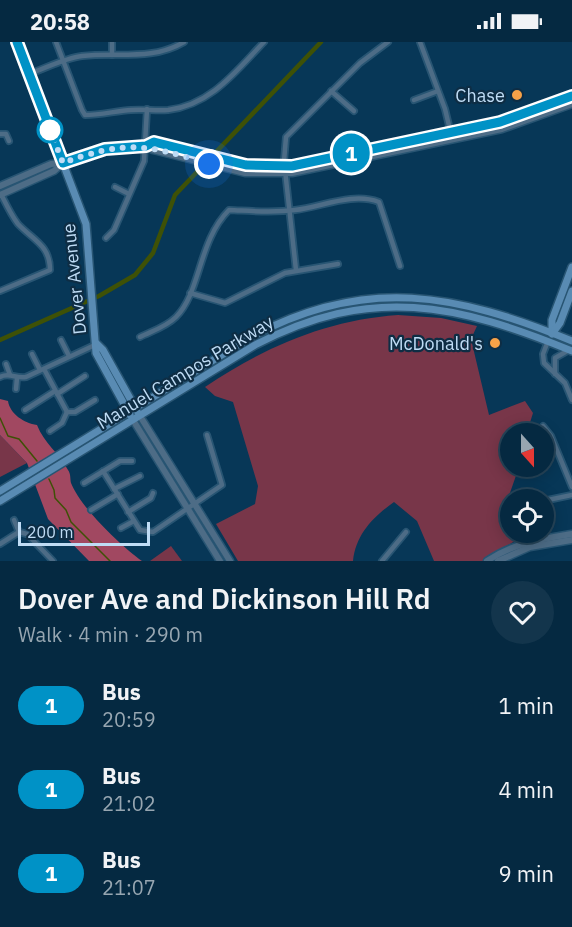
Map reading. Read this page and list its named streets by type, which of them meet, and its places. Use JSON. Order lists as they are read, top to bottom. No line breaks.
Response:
{"streets":{"main road":["Dover Avenue","Manuel Campos Parkway"]},"crossings":[["Dover Avenue","Manuel Campos Parkway"]],"places":["Chase","McDonald's"],"lines":["bus line 1"],"scale_bar":"200 m","north":"bottom","page":{"status":"20:58","on_map":"1","scale":"200 m","heading":["Dover Ave and Dickinson Hill Rd","Walk · 4 min · 290 m"],"list":[{"mark":"1","name":"Bus","note":"20:59","value":"1 min"},{"mark":"1","name":"Bus","note":"21:02","value":"4 min"},{"mark":"1","name":"Bus","note":"21:07","value":"9 min"}]}}
